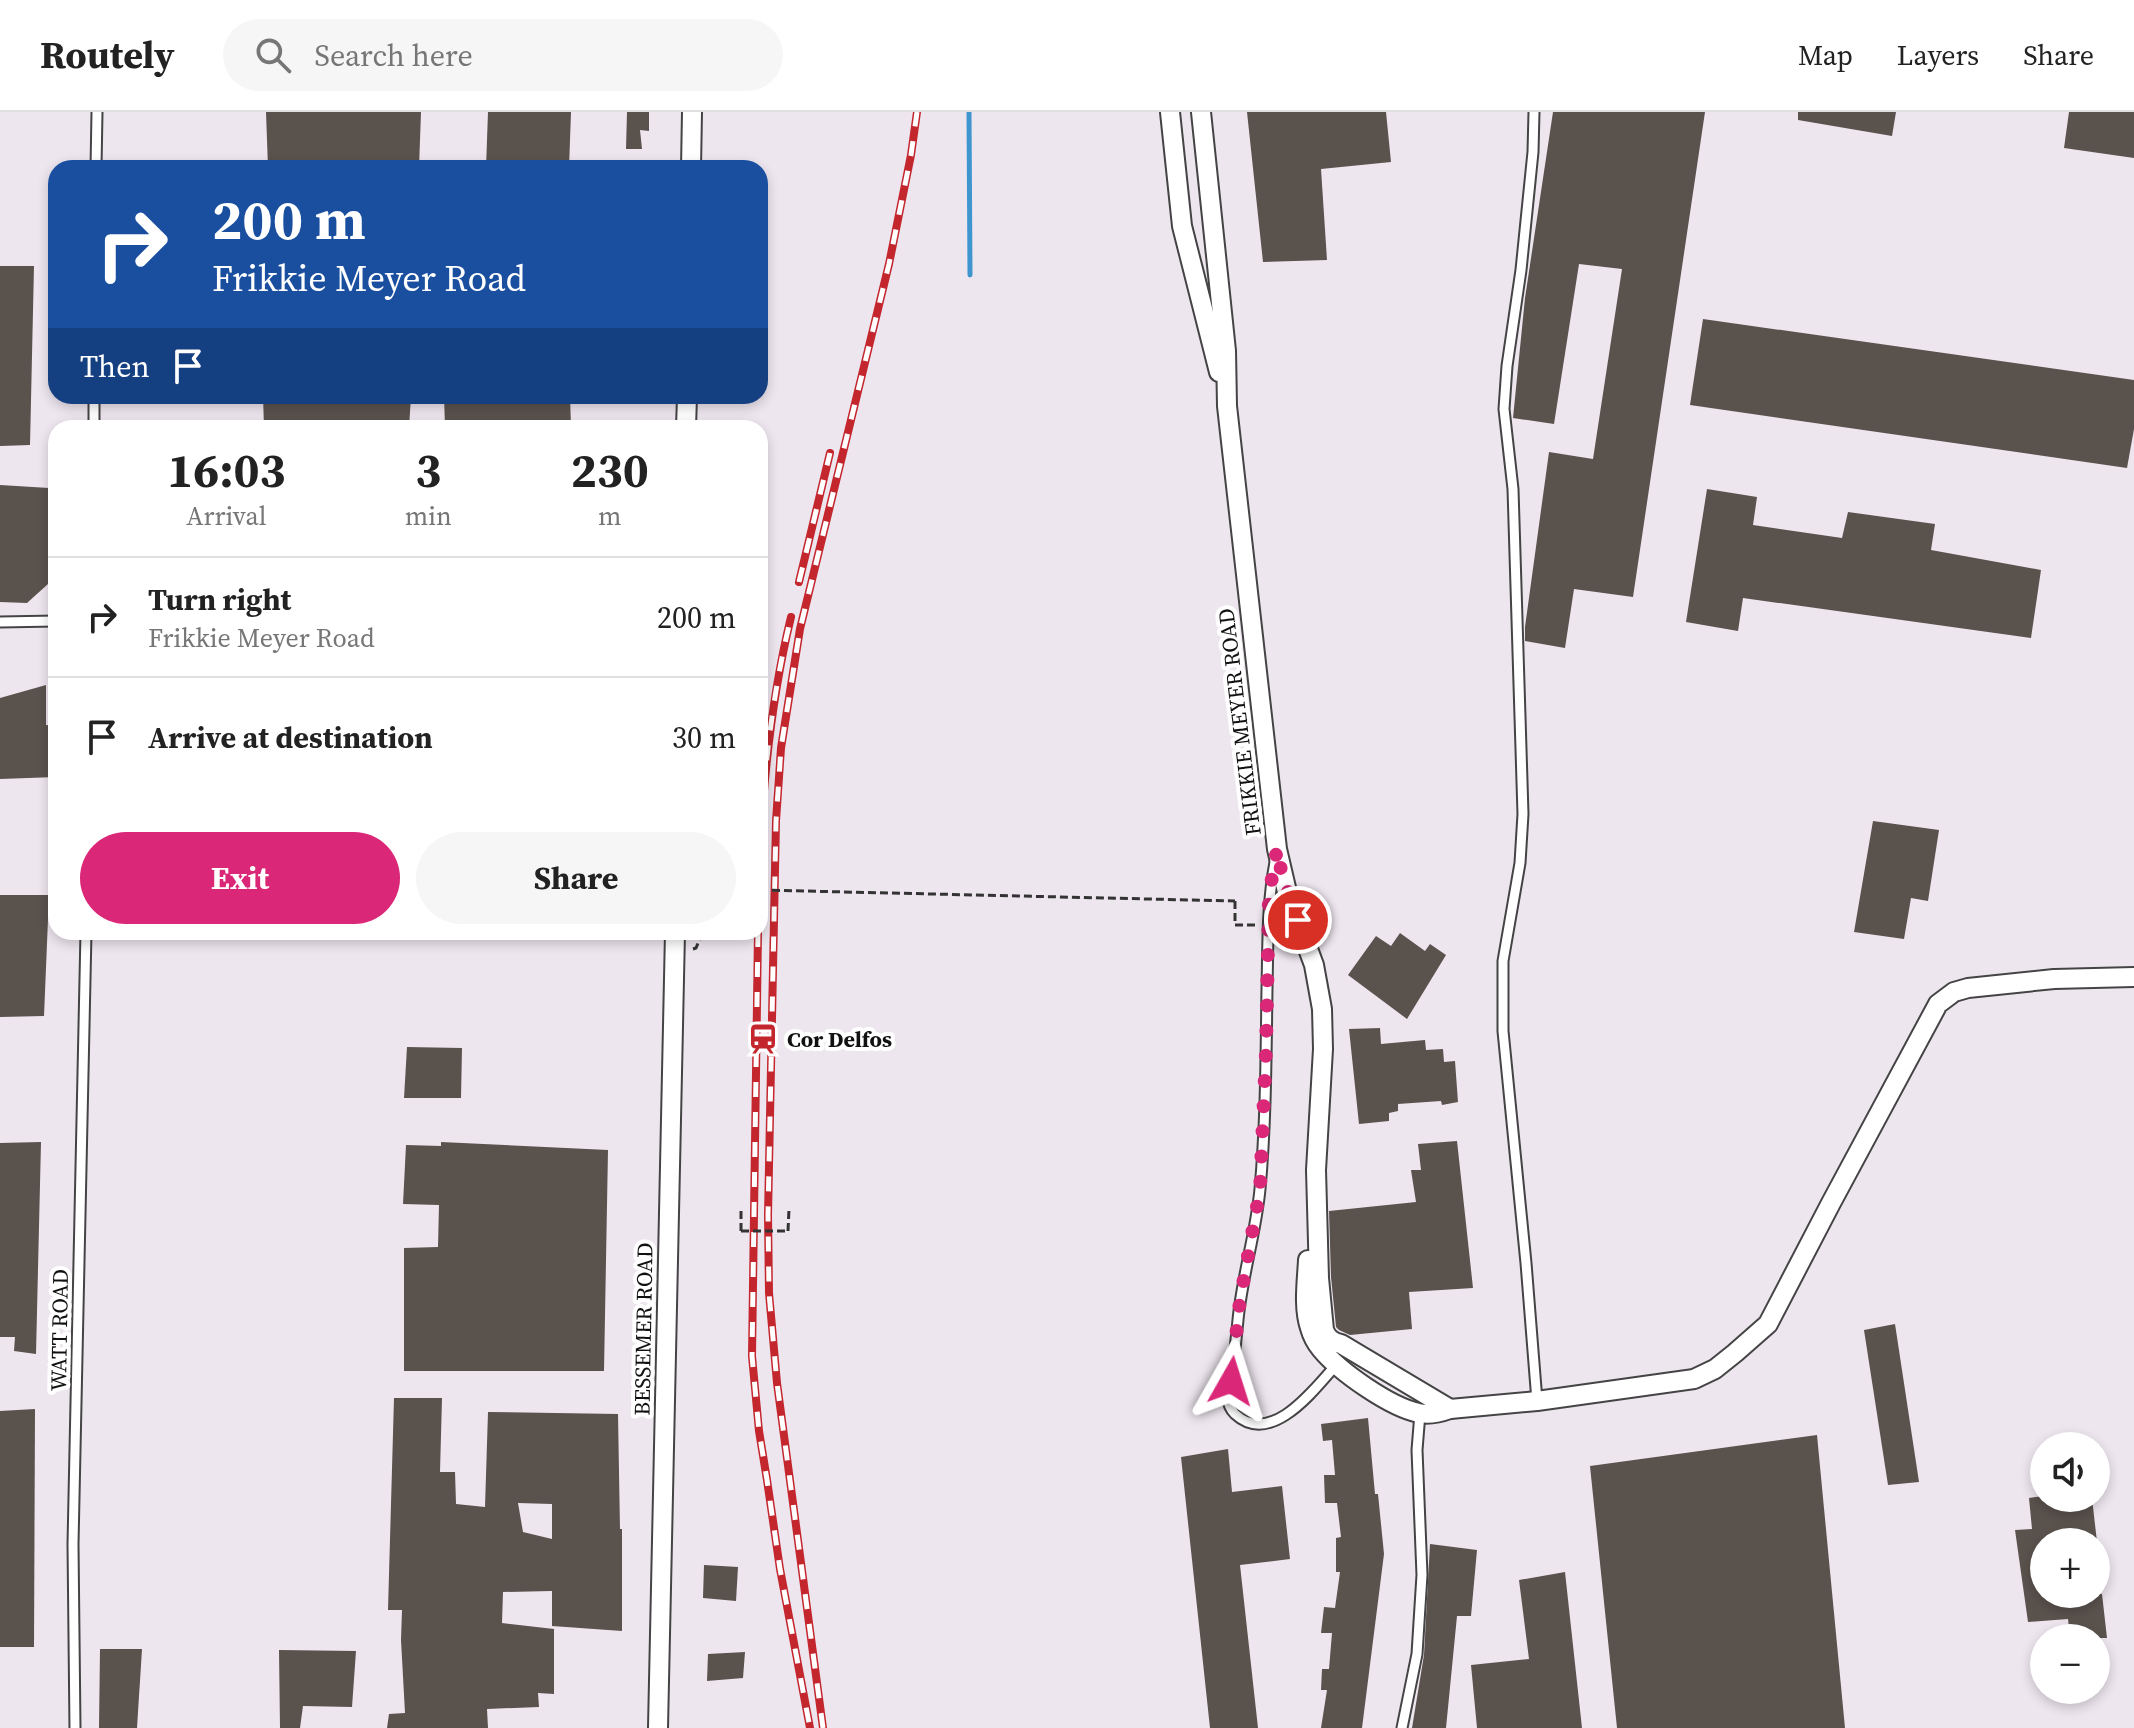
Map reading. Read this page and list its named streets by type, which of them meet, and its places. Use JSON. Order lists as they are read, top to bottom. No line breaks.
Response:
{"streets":{"street":["FRIKKIE MEYER ROAD","BESSEMER ROAD"],"lane":["WATT ROAD"]},"places":{"station":["Cor Delfos"]},"page":{"header":"Routely","search":"Search here","nav":["Map","Layers","Share"],"turn":["200 m","Frikkie Meyer Road"],"then":"Then","eta":["16:03","Arrival","3","min","230","m"],"list":[{"name":"Turn right","note":"Frikkie Meyer Road","value":"200 m"},{"name":"Arrive at destination","value":"30 m"}],"buttons":["Exit","Share"],"map_buttons":["+","−"]}}
